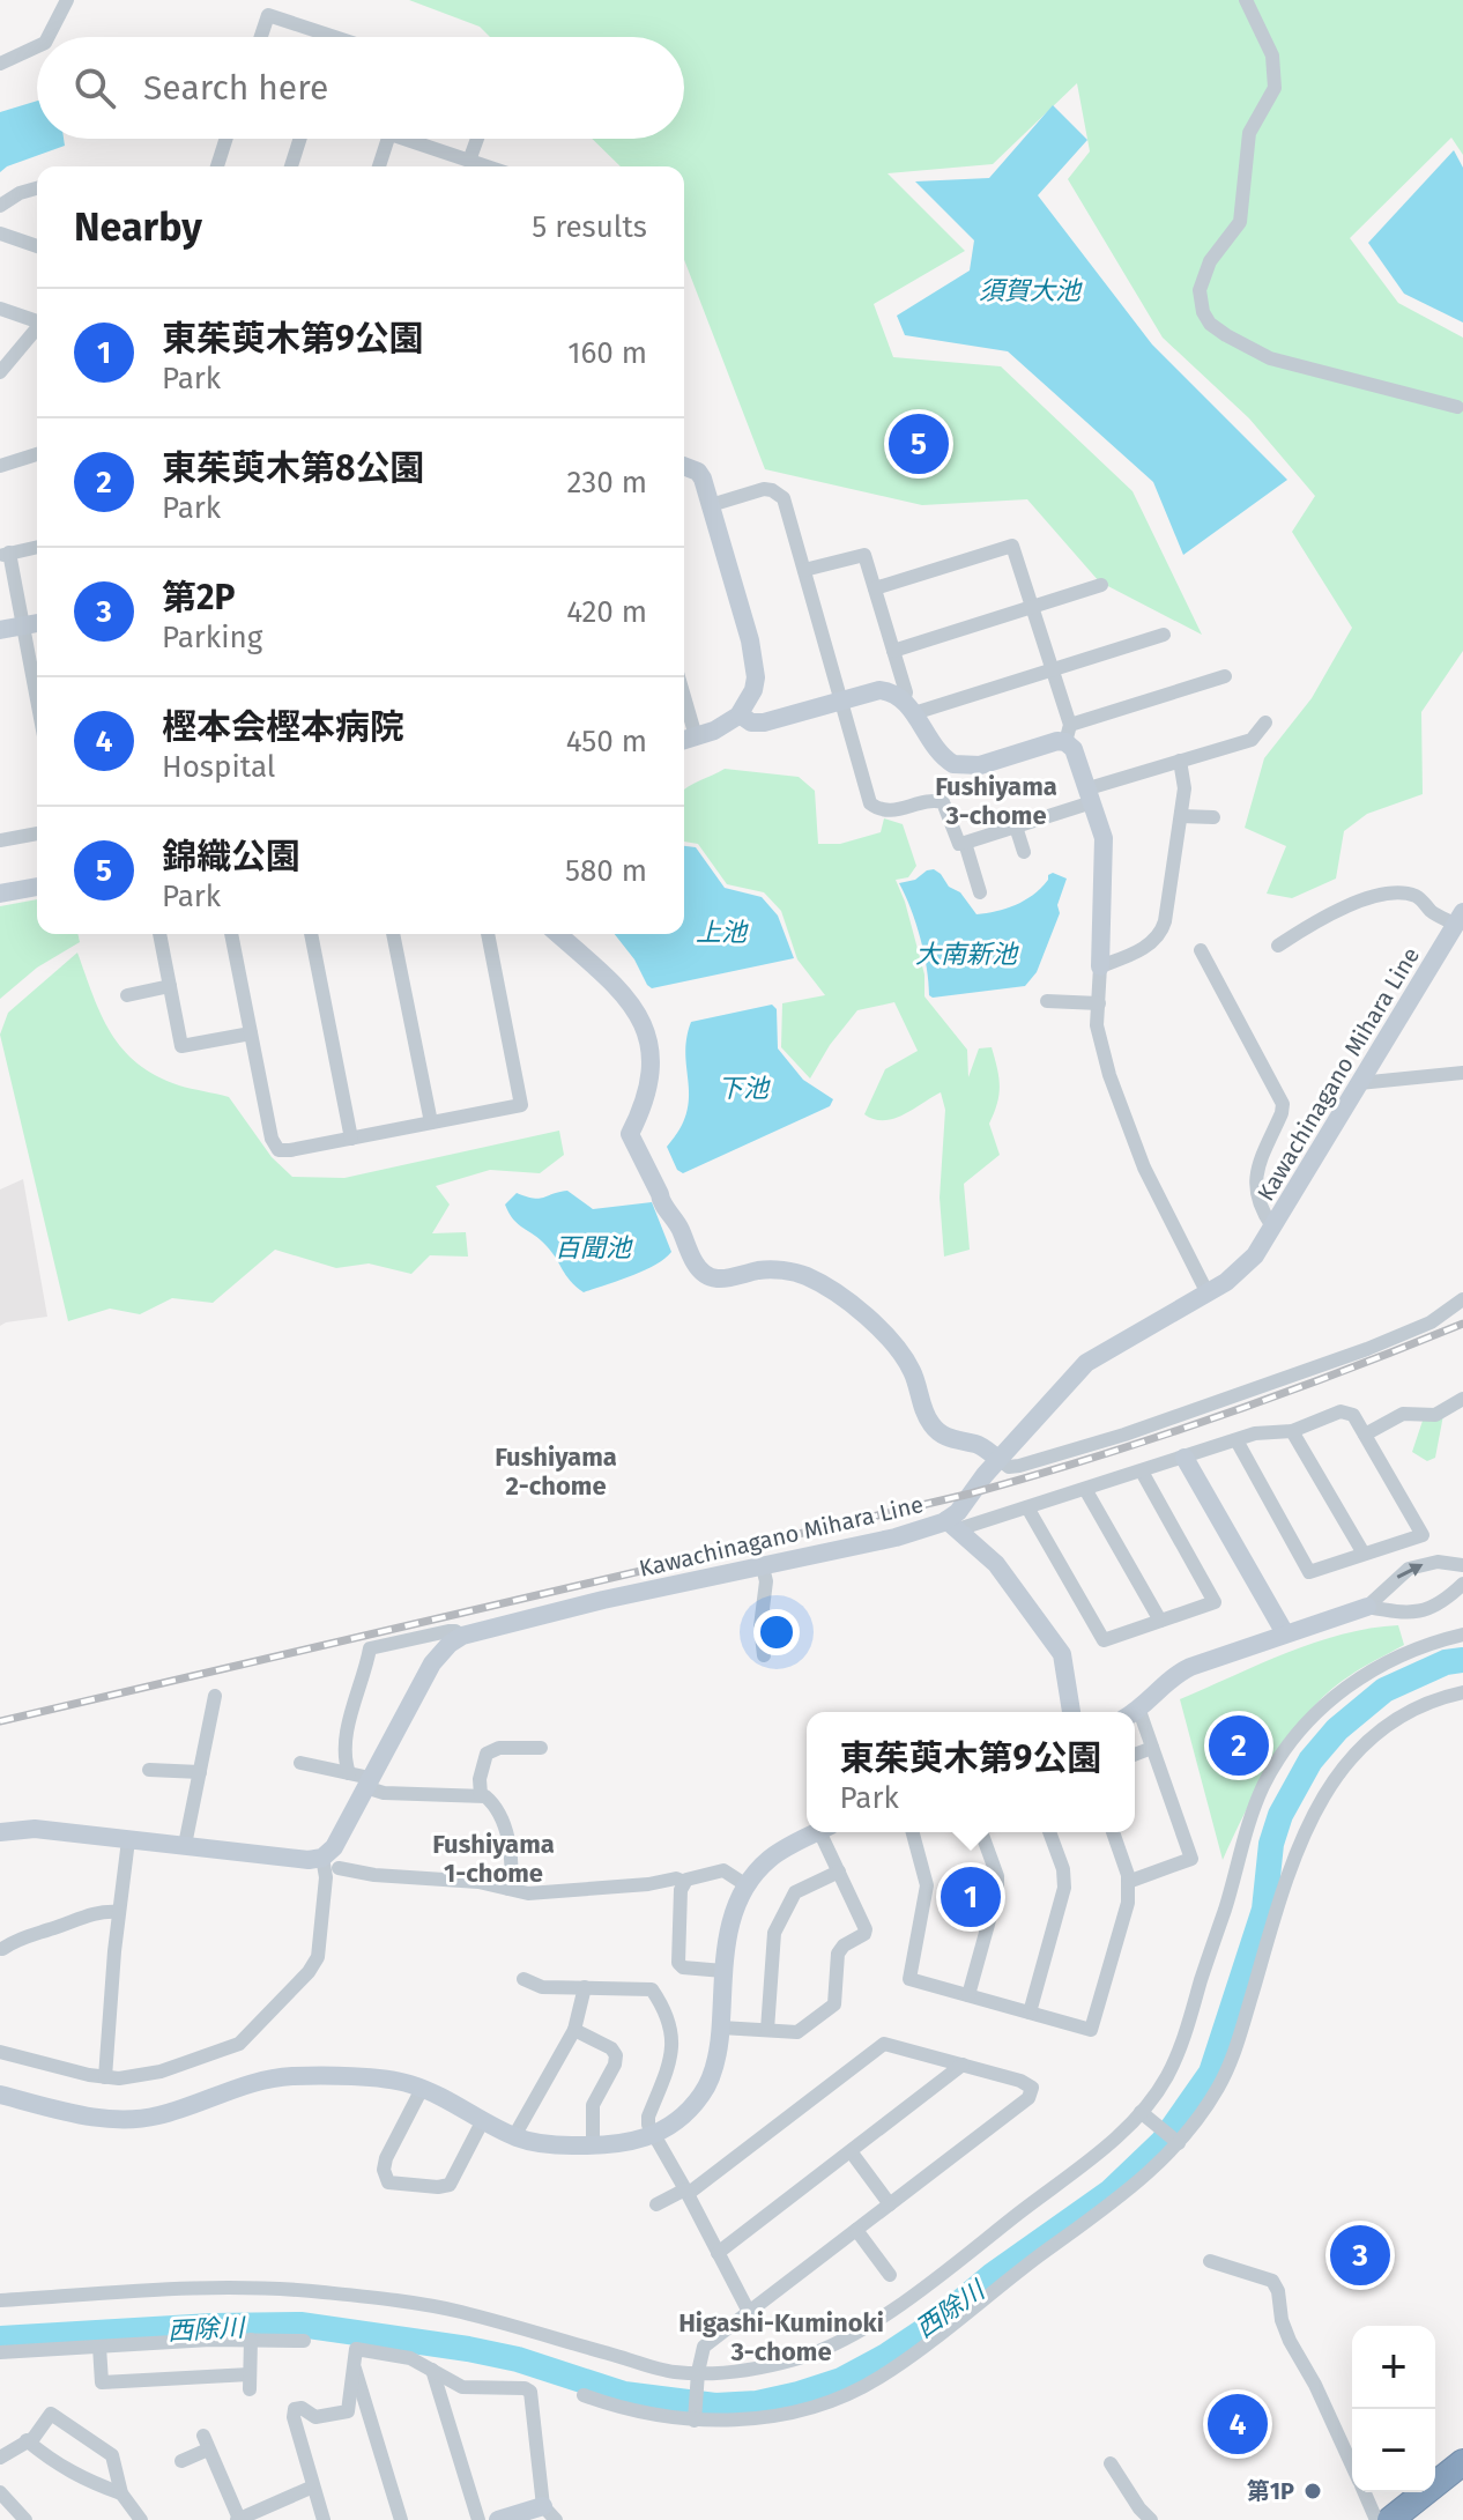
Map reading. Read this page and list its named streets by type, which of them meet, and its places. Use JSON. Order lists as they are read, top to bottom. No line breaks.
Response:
{"streets":{"street":["Kawachinagano Mihara Line"]},"districts":["Fushiyama 3-chome","Fushiyama 2-chome","Fushiyama 1-chome","Higashi-Kuminoki 3-chome"],"water":["須賀大池","上池","大南新池","下池","百聞池","西除川"],"places":["第1P"],"page":{"search":"Search here","heading":["Nearby","5 results"],"list":[{"mark":"1","name":"東茱萸木第9公園","note":"Park","value":"160 m"},{"mark":"2","name":"東茱萸木第8公園","note":"Park","value":"230 m"},{"mark":"3","name":"第2P","note":"Parking","value":"420 m"},{"mark":"4","name":"樫本会樫本病院","note":"Hospital","value":"450 m"},{"mark":"5","name":"錦織公園","note":"Park","value":"580 m"}],"pins":["5","2","1","3","4"],"popup":["東茱萸木第9公園","Park"],"map_buttons":["+","−"]}}
